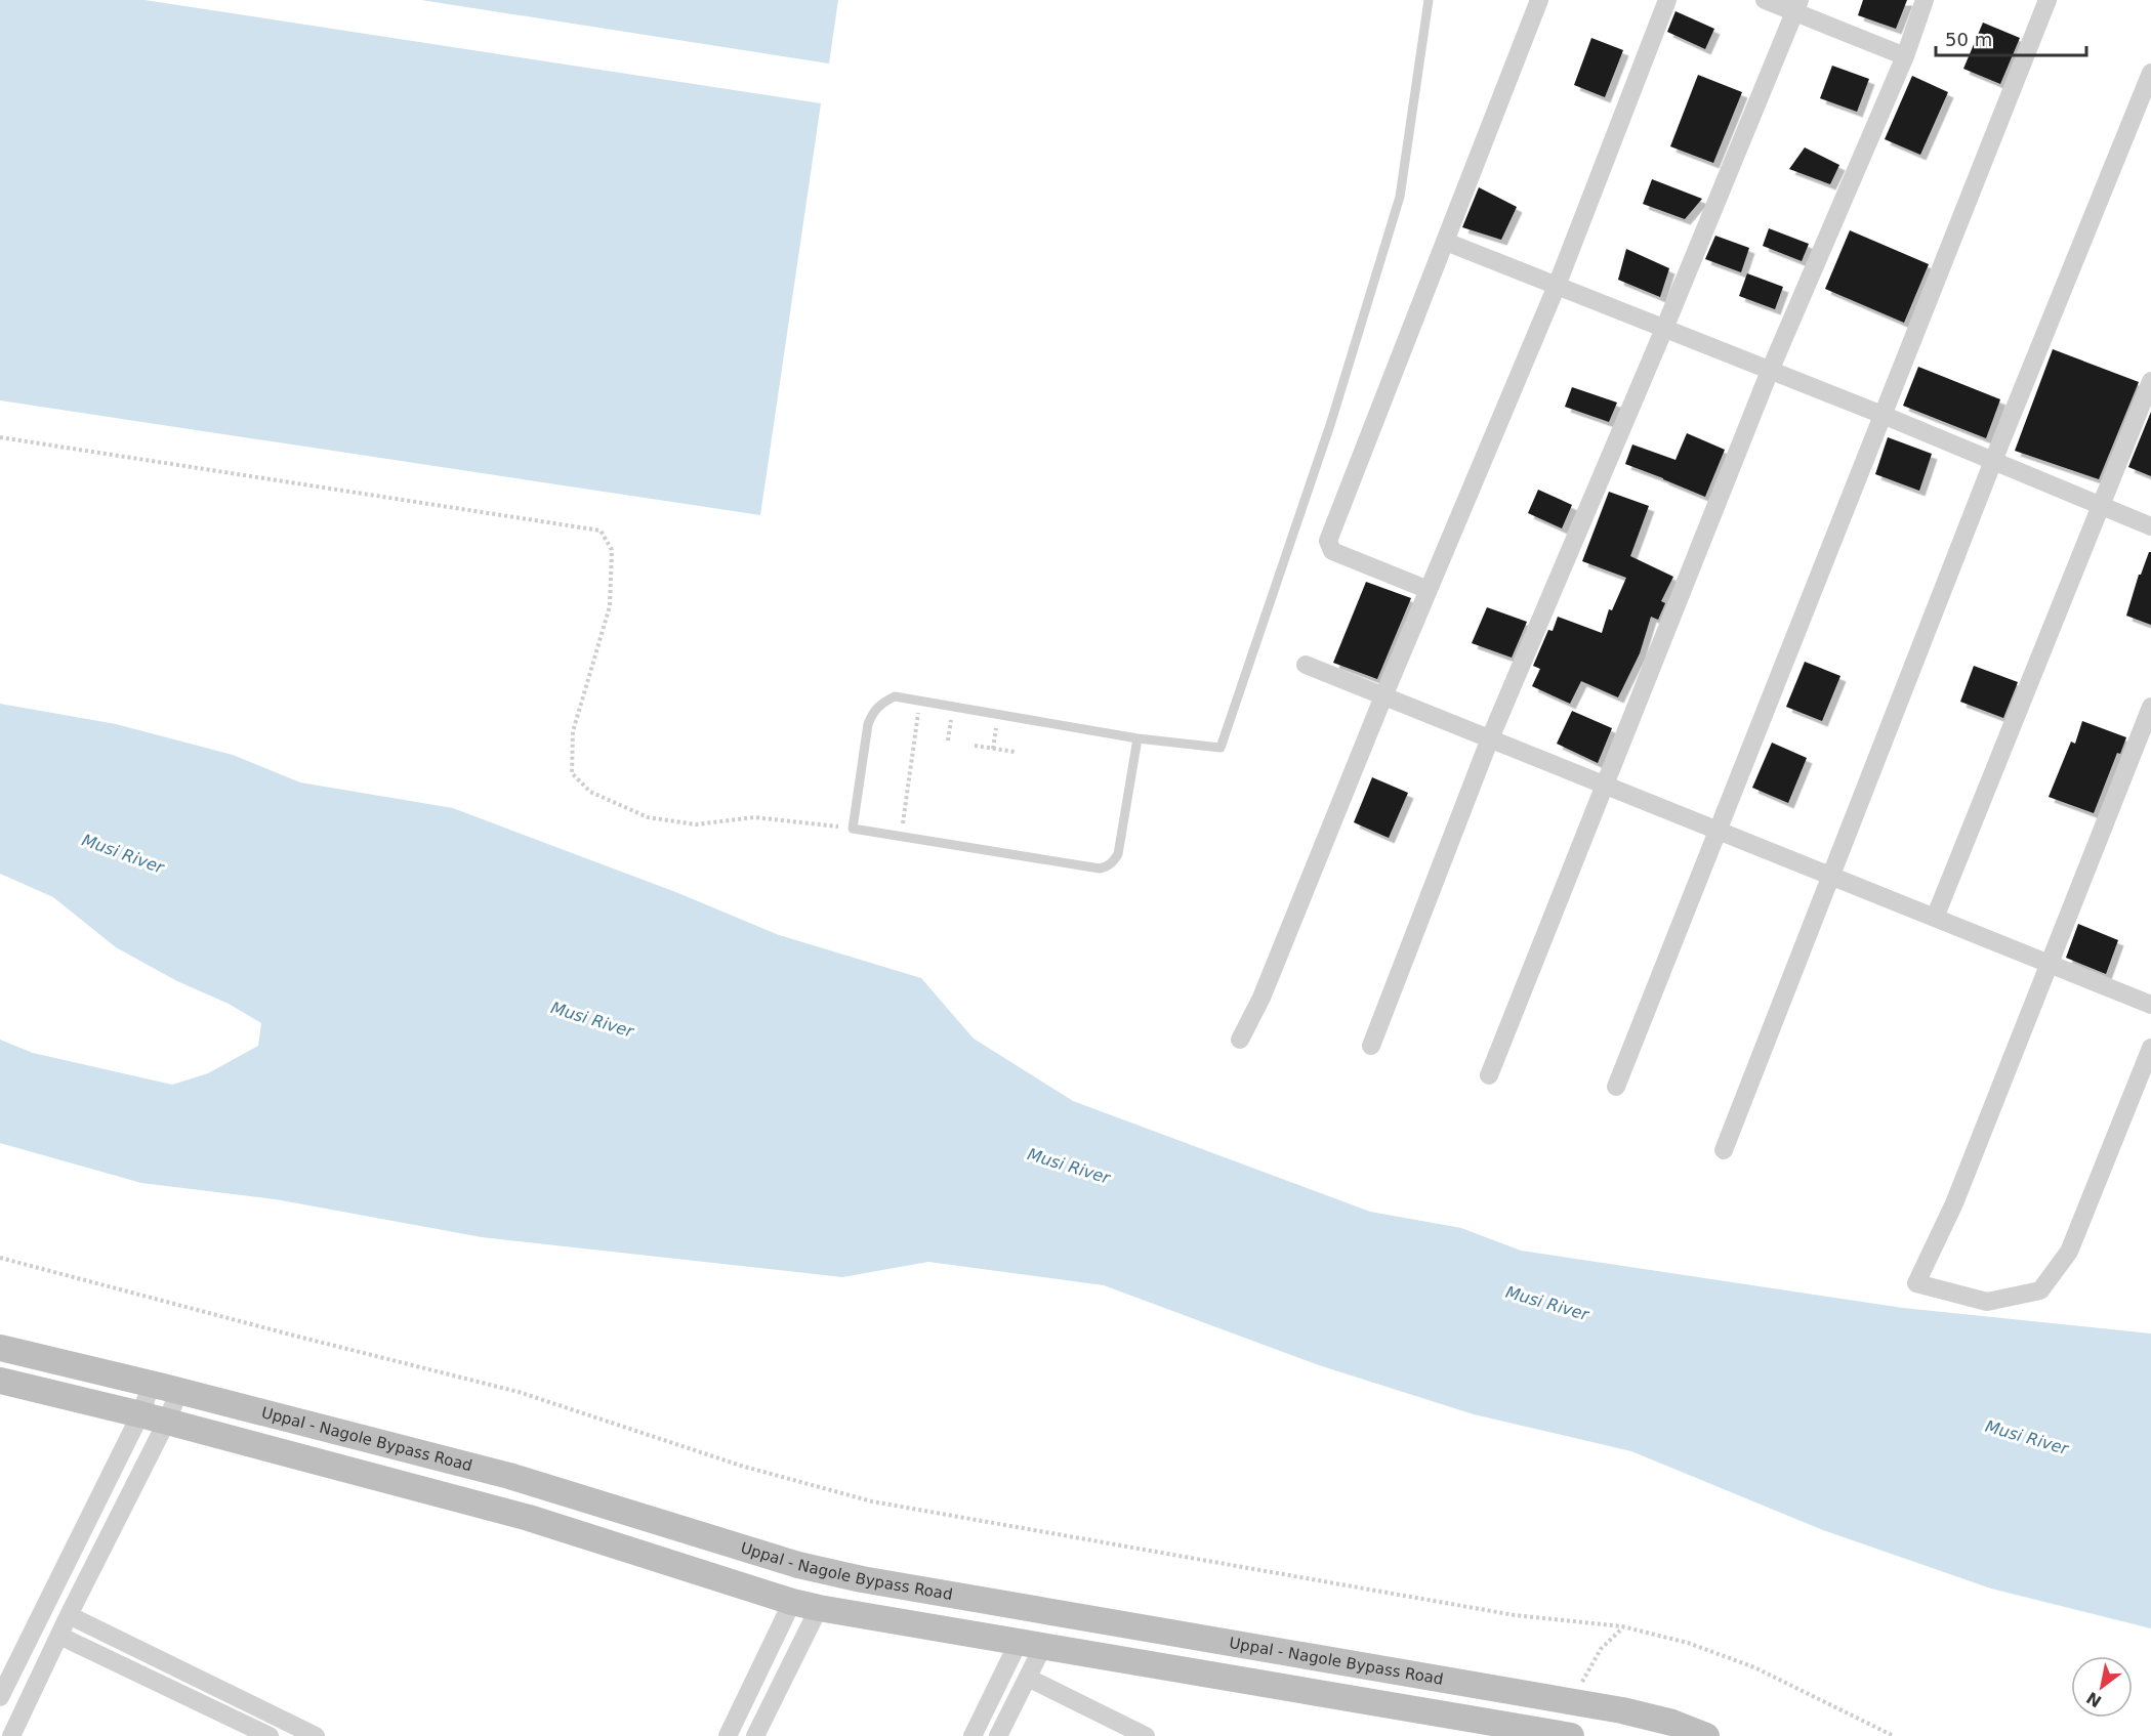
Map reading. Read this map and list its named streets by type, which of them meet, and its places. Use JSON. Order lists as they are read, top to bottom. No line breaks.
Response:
{"streets":{"street":["Uppal - Nagole Bypass Road"]},"water":["Musi River"],"scale_bar":"50 m","north":"bottom left"}
